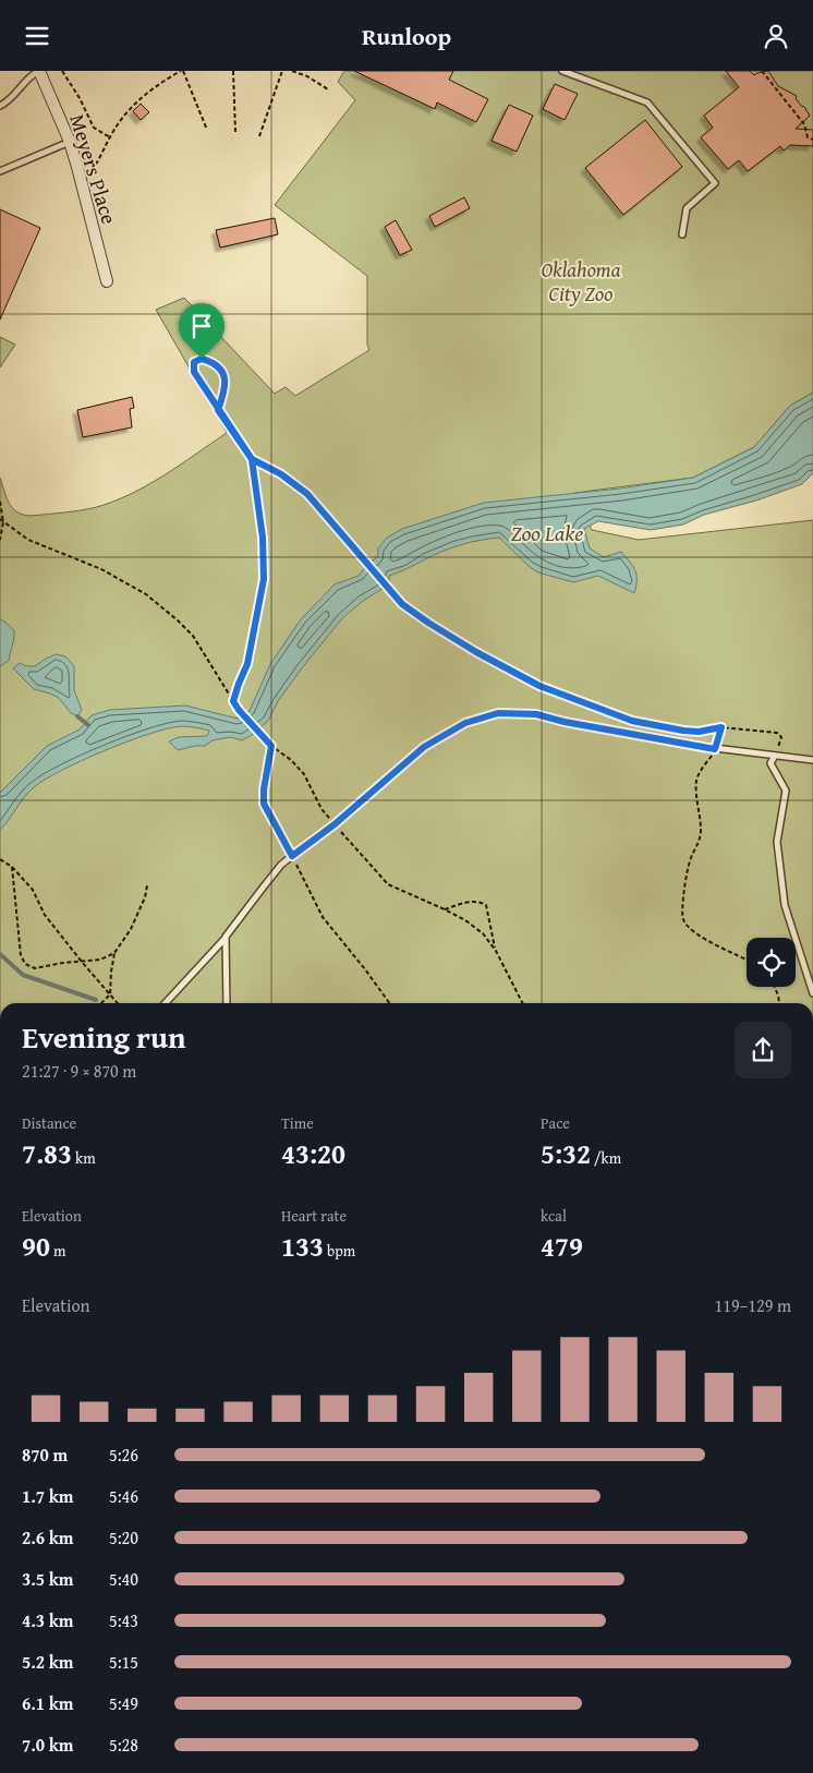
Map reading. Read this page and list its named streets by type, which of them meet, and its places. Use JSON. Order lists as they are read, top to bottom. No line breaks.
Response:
{"streets":{"street":["Meyers Place"]},"water":["Zoo Lake"],"parks":["Oklahoma City Zoo"],"page":{"header":"Runloop","heading":["Evening run","21:27 · 9 × 870 m"],"stats":[["Distance","7.83 km"],["Time","43:20"],["Pace","5:32 /km"],["Elevation","90 m"],["Heart rate","133 bpm"],["kcal","479"]],"chart":["Elevation","119–129 m"],"list":[{"name":"870 m","note":"5:26"},{"name":"1.7 km","note":"5:46"},{"name":"2.6 km","note":"5:20"},{"name":"3.5 km","note":"5:40"},{"name":"4.3 km","note":"5:43"},{"name":"5.2 km","note":"5:15"},{"name":"6.1 km","note":"5:49"},{"name":"7.0 km","note":"5:28"}]}}
